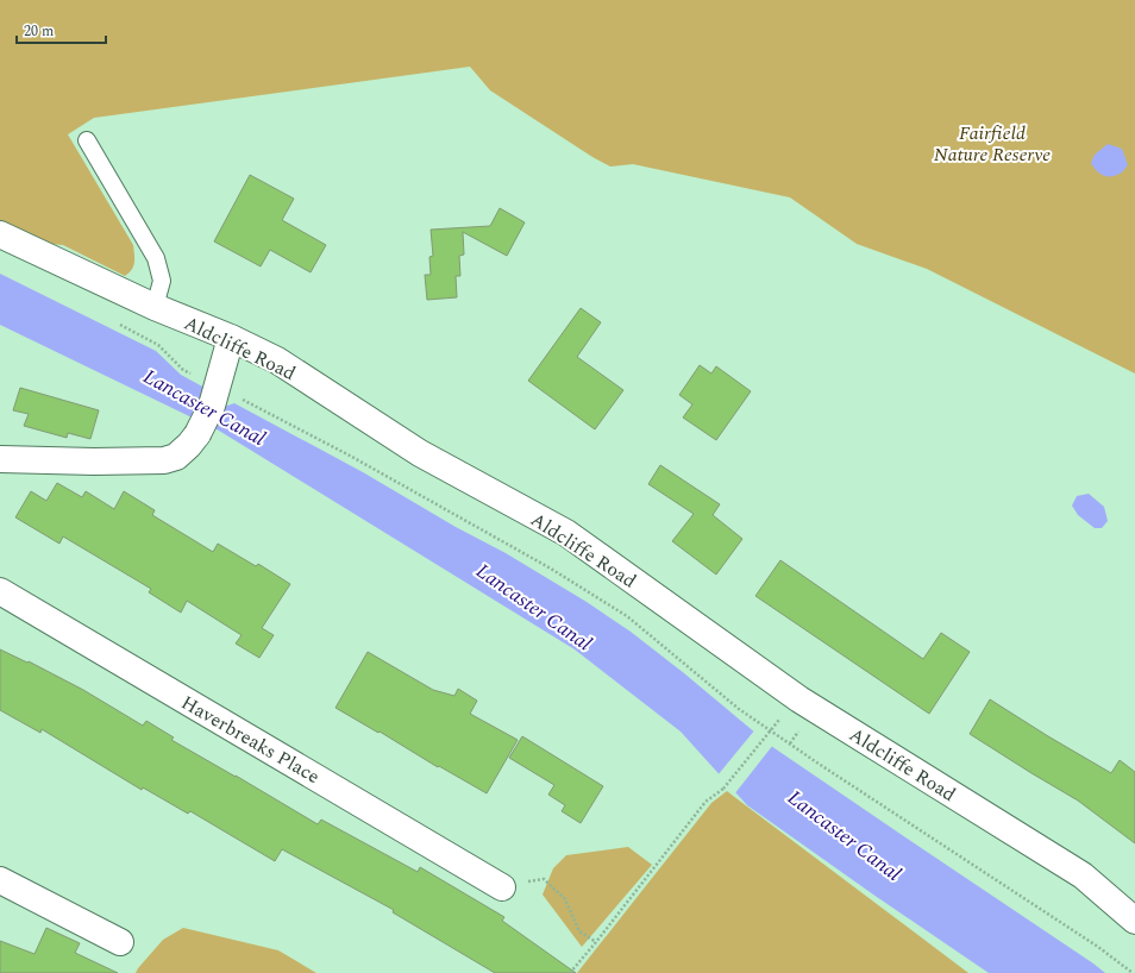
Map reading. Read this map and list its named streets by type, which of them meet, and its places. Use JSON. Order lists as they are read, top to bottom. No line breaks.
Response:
{"streets":{"street":["Aldcliffe Road","Haverbreaks Place"]},"water":["Lancaster Canal"],"parks":["Fairfield Nature Reserve"],"scale_bar":"20 m"}
